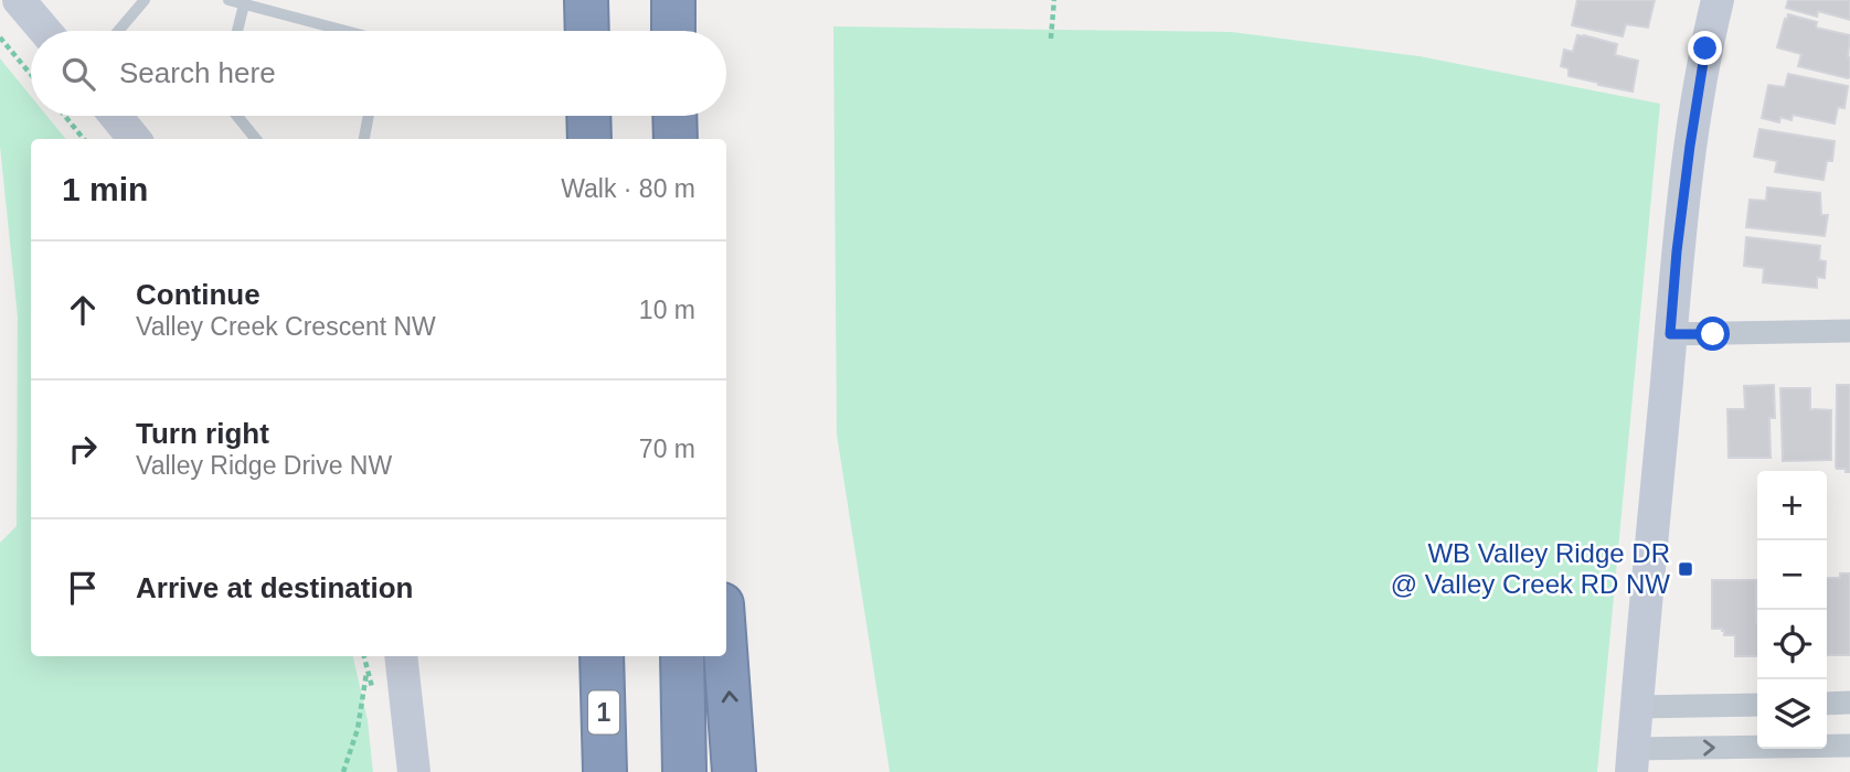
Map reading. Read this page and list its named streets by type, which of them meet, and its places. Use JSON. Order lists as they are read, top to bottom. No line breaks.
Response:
{"streets":{"highway":["1"]},"places":{"transit":["WB Valley Ridge DR @ Valley Creek RD NW"]},"page":{"search":"Search here","heading":["1 min","Walk · 80 m"],"list":[["Continue","Valley Creek Crescent NW","10 m"],["Turn right","Valley Ridge Drive NW","70 m"],"Arrive at destination"],"map_buttons":["+","−"]}}
